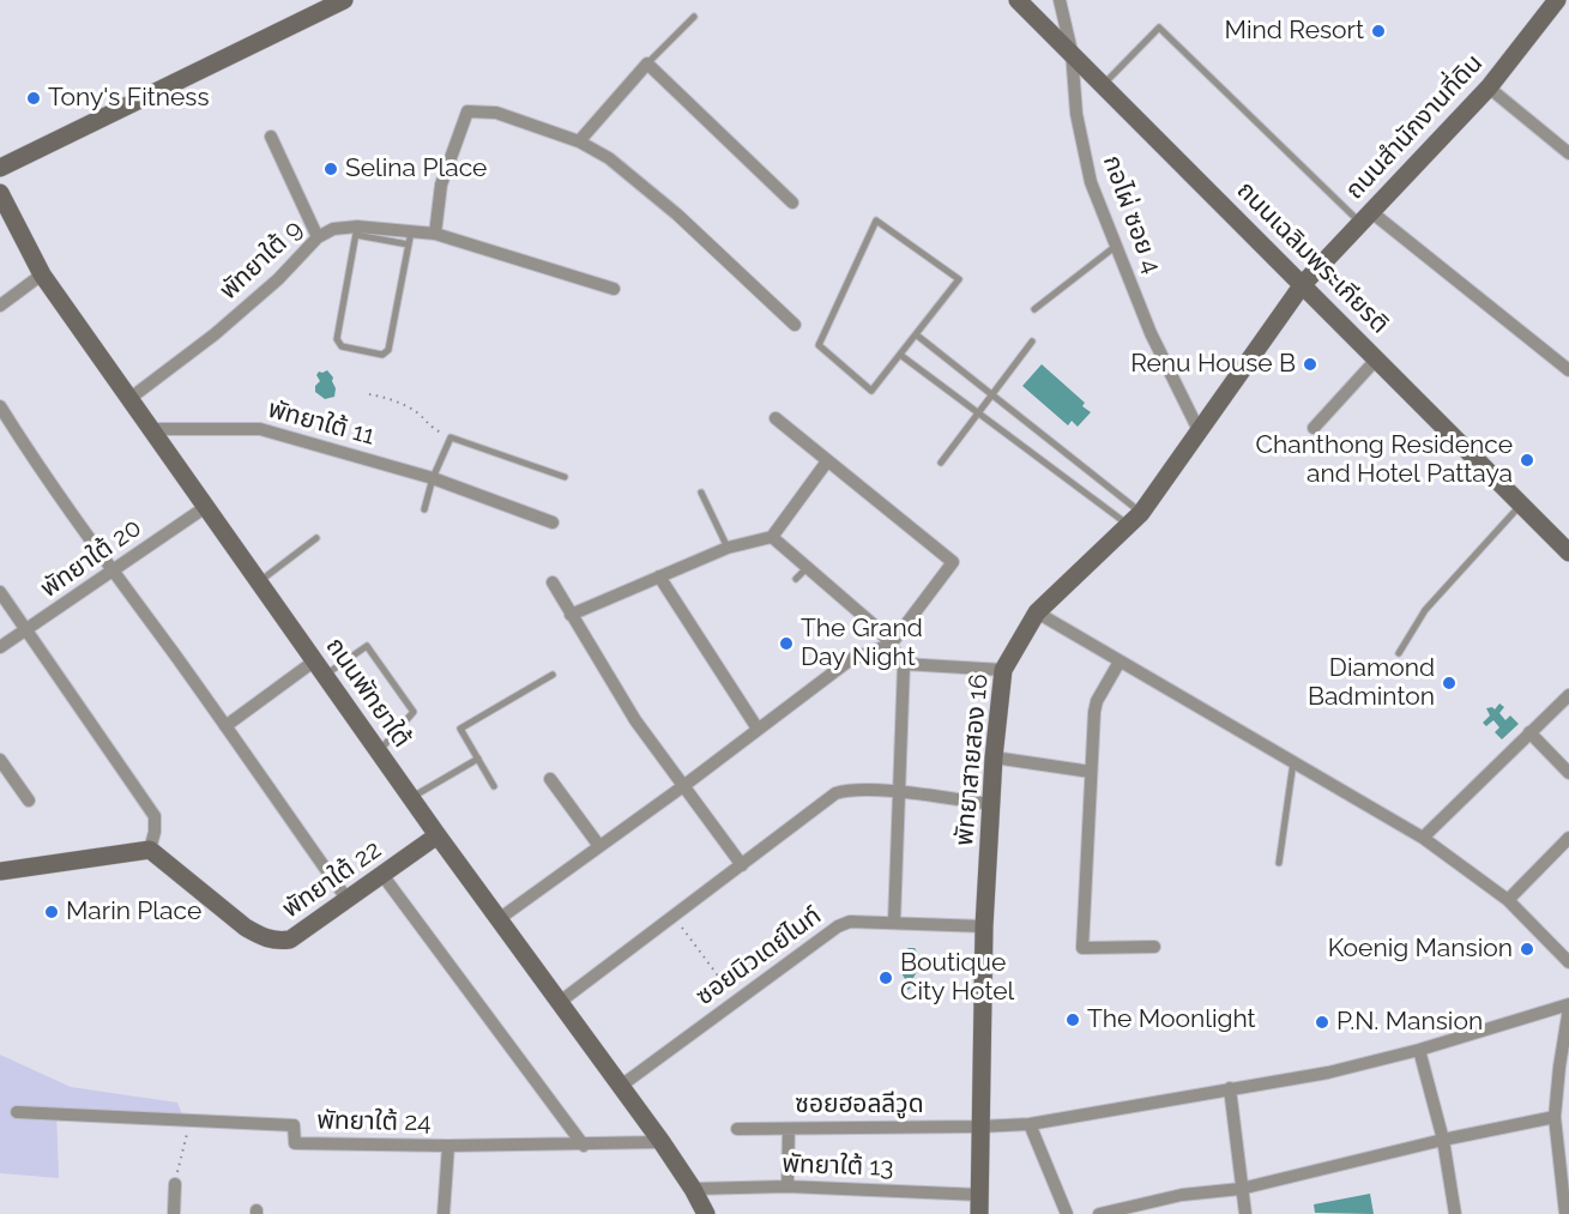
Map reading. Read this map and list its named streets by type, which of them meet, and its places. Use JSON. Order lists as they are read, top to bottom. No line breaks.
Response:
{"streets":{"main road":["ถนนสำนักงานที่ดิน","ถนนเฉลิมพระเกียรติ","ถนนพัทยาใต้","พัทยาสายสอง 16","พัทยาใต้ 22"],"street":["กอไผ่ ซอย 4","พัทยาใต้ 9","พัทยาใต้ 11","พัทยาใต้ 20","ซอยนิวเดย์ไนท์","ซอยฮอลลีวูด","พัทยาใต้ 24","พัทยาใต้ 13"]},"crossings":[["ถนนสำนักงานที่ดิน","ถนนเฉลิมพระเกียรติ"],["ถนนสำนักงานที่ดิน","พัทยาสายสอง 16"],["กอไผ่ ซอย 4","ถนนเฉลิมพระเกียรติ"],["กอไผ่ ซอย 4","พัทยาสายสอง 16"],["ถนนเฉลิมพระเกียรติ","พัทยาสายสอง 16"],["พัทยาใต้ 9","ถนนพัทยาใต้"],["พัทยาใต้ 11","ถนนพัทยาใต้"],["พัทยาใต้ 20","ถนนพัทยาใต้"],["ถนนพัทยาใต้","พัทยาใต้ 22"],["ถนนพัทยาใต้","ซอยนิวเดย์ไนท์"],["ถนนพัทยาใต้","พัทยาใต้ 24"],["ถนนพัทยาใต้","พัทยาใต้ 13"],["พัทยาสายสอง 16","ซอยนิวเดย์ไนท์"],["พัทยาสายสอง 16","ซอยฮอลลีวูด"],["พัทยาสายสอง 16","พัทยาใต้ 13"]],"places":["Mind Resort","Tony's Fitness","Selina Place","Renu House B","Chanthong Residence and Hotel Pattaya","The Grand Day Night","Diamond Badminton","Marin Place","Koenig Mansion","Boutique City Hotel","The Moonlight","P.N. Mansion"]}
